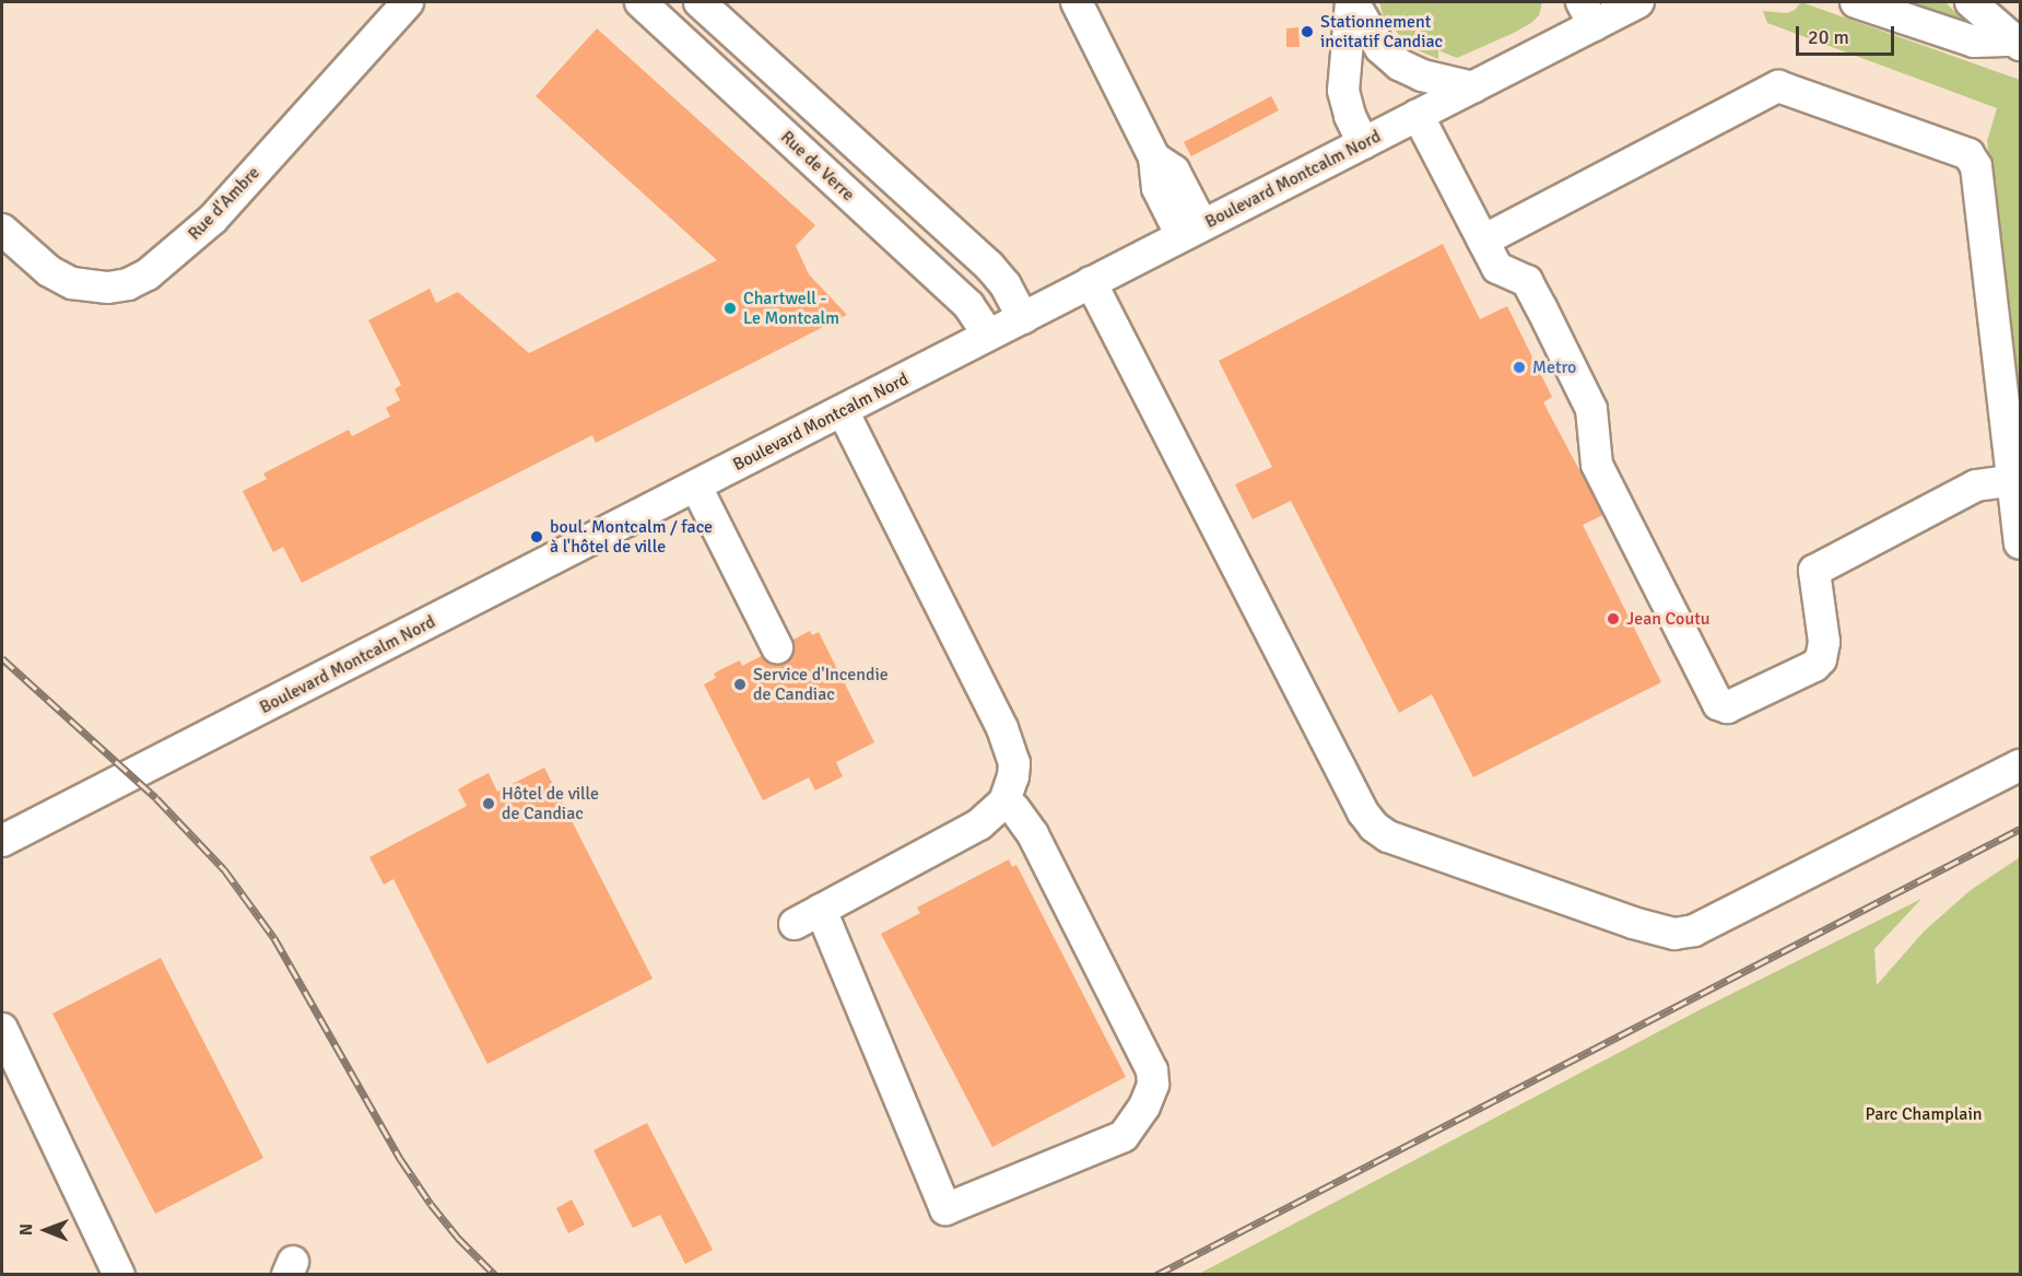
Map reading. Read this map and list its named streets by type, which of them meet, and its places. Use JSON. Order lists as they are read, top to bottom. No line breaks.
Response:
{"streets":{"street":["Rue de Verre","Boulevard Montcalm Nord","Rue d'Ambre"]},"crossings":[["Rue de Verre","Boulevard Montcalm Nord"]],"parks":["Parc Champlain"],"places":["Stationnement incitatif Candiac","Chartwell - Le Montcalm","Metro","boul. Montcalm / face à l'hôtel de ville","Jean Coutu","Service d'Incendie de Candiac","Hôtel de ville de Candiac"],"scale_bar":"20 m","north":"left"}
